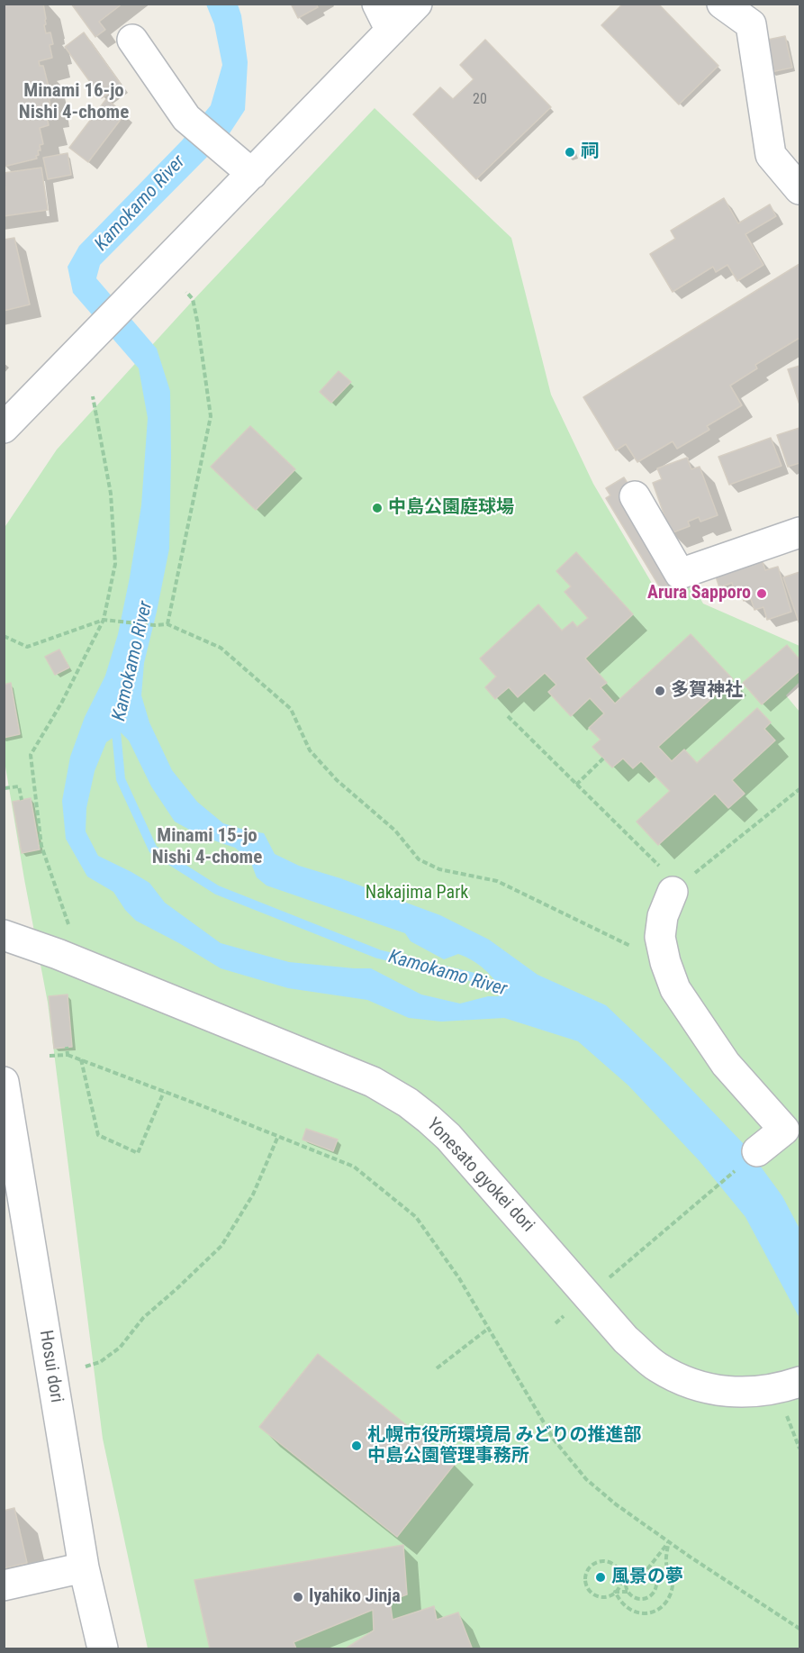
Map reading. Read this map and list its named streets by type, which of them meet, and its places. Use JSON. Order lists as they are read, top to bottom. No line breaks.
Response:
{"streets":{"street":["Yonesato gyokei dori","Hosui dori"]},"districts":["Minami 16-jo Nishi 4-chome","Minami 15-jo Nishi 4-chome"],"water":["Kamokamo River"],"parks":["Nakajima Park"],"places":["祠","中島公園庭球場","Arura Sapporo","多賀神社","札幌市役所環境局 みどりの推進部 中島公園管理事務所","風景の夢","Iyahiko Jinja"],"house_numbers":["20"]}
